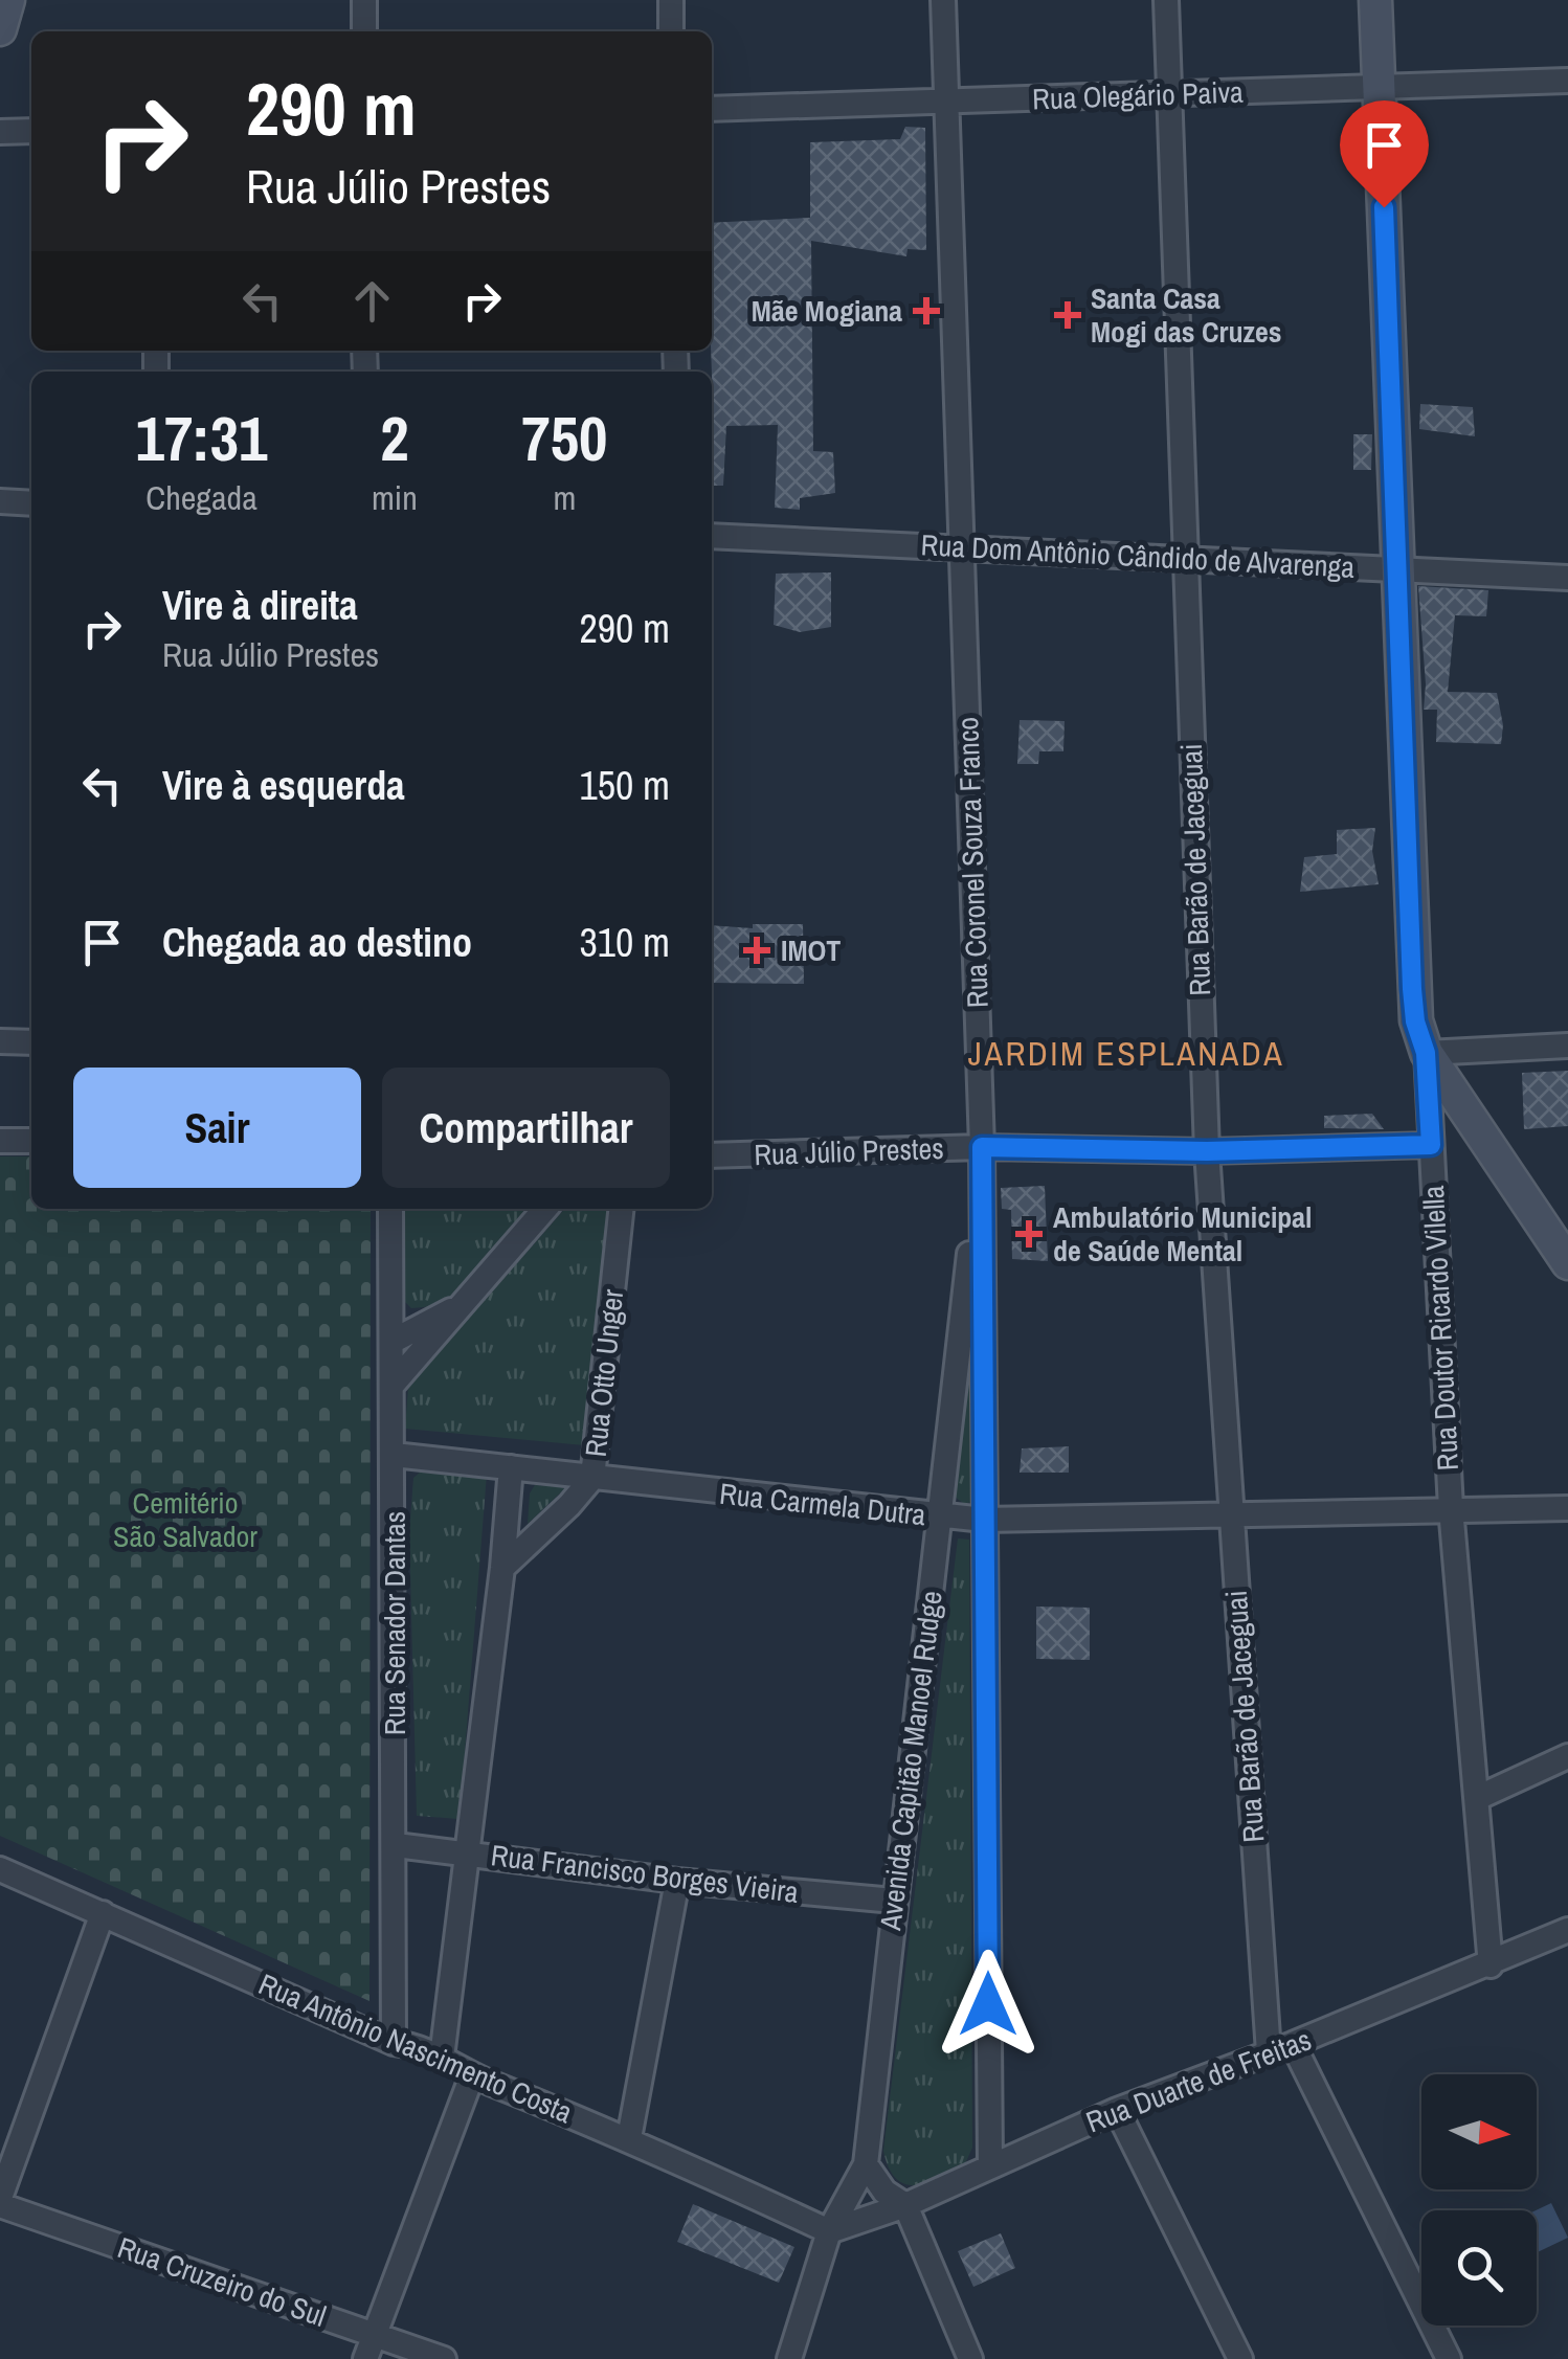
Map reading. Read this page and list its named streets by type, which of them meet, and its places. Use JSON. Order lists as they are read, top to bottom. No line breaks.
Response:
{"streets":{"street":["Rua Olegário Paiva","Rua Dom Antônio Cândido de Alvarenga","Rua Coronel Souza Franco","Rua Barão de Jaceguai","Rua Júlio Prestes","Rua Doutor Ricardo Vilella","Rua Otto Unger","Rua Carmela Dutra","Rua Senador Dantas","Avenida Capitão Manoel Rudge","Rua Francisco Borges Vieira","Rua Antônio Nascimento Costa","Rua Duarte de Freitas","Rua Cruzeiro do Sul"]},"crossings":[["Rua Olegário Paiva","Rua Coronel Souza Franco"],["Rua Olegário Paiva","Rua Barão de Jaceguai"],["Rua Olegário Paiva","Rua Doutor Ricardo Vilella"],["Rua Dom Antônio Cândido de Alvarenga","Rua Coronel Souza Franco"],["Rua Dom Antônio Cândido de Alvarenga","Rua Barão de Jaceguai"],["Rua Dom Antônio Cândido de Alvarenga","Rua Doutor Ricardo Vilella"],["Rua Coronel Souza Franco","Rua Júlio Prestes"],["Rua Coronel Souza Franco","Rua Carmela Dutra"],["Rua Coronel Souza Franco","Avenida Capitão Manoel Rudge"],["Rua Coronel Souza Franco","Rua Duarte de Freitas"],["Rua Barão de Jaceguai","Rua Júlio Prestes"],["Rua Barão de Jaceguai","Rua Carmela Dutra"],["Rua Barão de Jaceguai","Rua Duarte de Freitas"],["Rua Júlio Prestes","Rua Doutor Ricardo Vilella"],["Rua Júlio Prestes","Avenida Capitão Manoel Rudge"],["Rua Doutor Ricardo Vilella","Rua Carmela Dutra"],["Rua Doutor Ricardo Vilella","Rua Duarte de Freitas"],["Rua Otto Unger","Rua Carmela Dutra"],["Rua Carmela Dutra","Rua Senador Dantas"],["Rua Carmela Dutra","Avenida Capitão Manoel Rudge"],["Rua Senador Dantas","Rua Francisco Borges Vieira"],["Rua Senador Dantas","Rua Antônio Nascimento Costa"],["Avenida Capitão Manoel Rudge","Rua Francisco Borges Vieira"],["Avenida Capitão Manoel Rudge","Rua Antônio Nascimento Costa"],["Avenida Capitão Manoel Rudge","Rua Duarte de Freitas"],["Rua Antônio Nascimento Costa","Rua Duarte de Freitas"]],"districts":["JARDIM ESPLANADA"],"parks":["Cemitério São Salvador"],"places":{"health":["Mãe Mogiana","Santa Casa Mogi das Cruzes","IMOT","Ambulatório Municipal de Saúde Mental"]},"north":"right","page":{"turn":["290 m","Rua Júlio Prestes"],"eta":["17:31","Chegada","2","min","750","m"],"list":[{"name":"Vire à direita","note":"Rua Júlio Prestes","value":"290 m"},{"name":"Vire à esquerda","value":"150 m"},{"name":"Chegada ao destino","value":"310 m"}],"buttons":["Sair","Compartilhar"]}}
